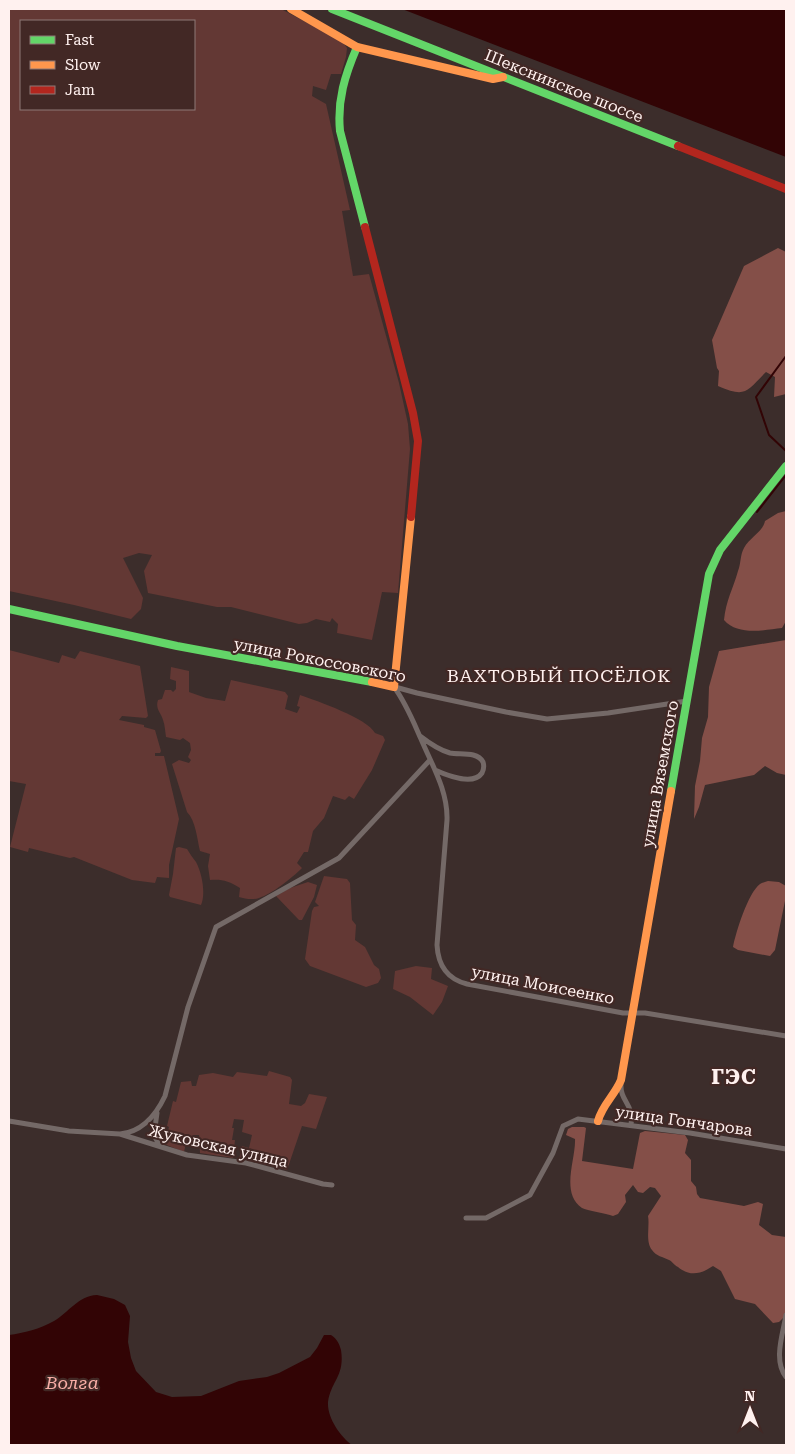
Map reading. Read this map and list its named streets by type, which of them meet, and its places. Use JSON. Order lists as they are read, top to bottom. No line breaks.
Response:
{"streets":{"street":["Шекснинское шоссе","улица Рокоссовского","улица Вяземского","улица Моисеенко","улица Гончарова","Жуковская улица"]},"crossings":[["улица Рокоссовского","улица Вяземского"],["улица Рокоссовского","улица Моисеенко"],["улица Вяземского","улица Моисеенко"]],"districts":["ВАХТОВЫЙ ПОСЁЛОК","ГЭС"],"water":["Волга"],"legend":["Fast","Slow","Jam"],"north":"top"}
